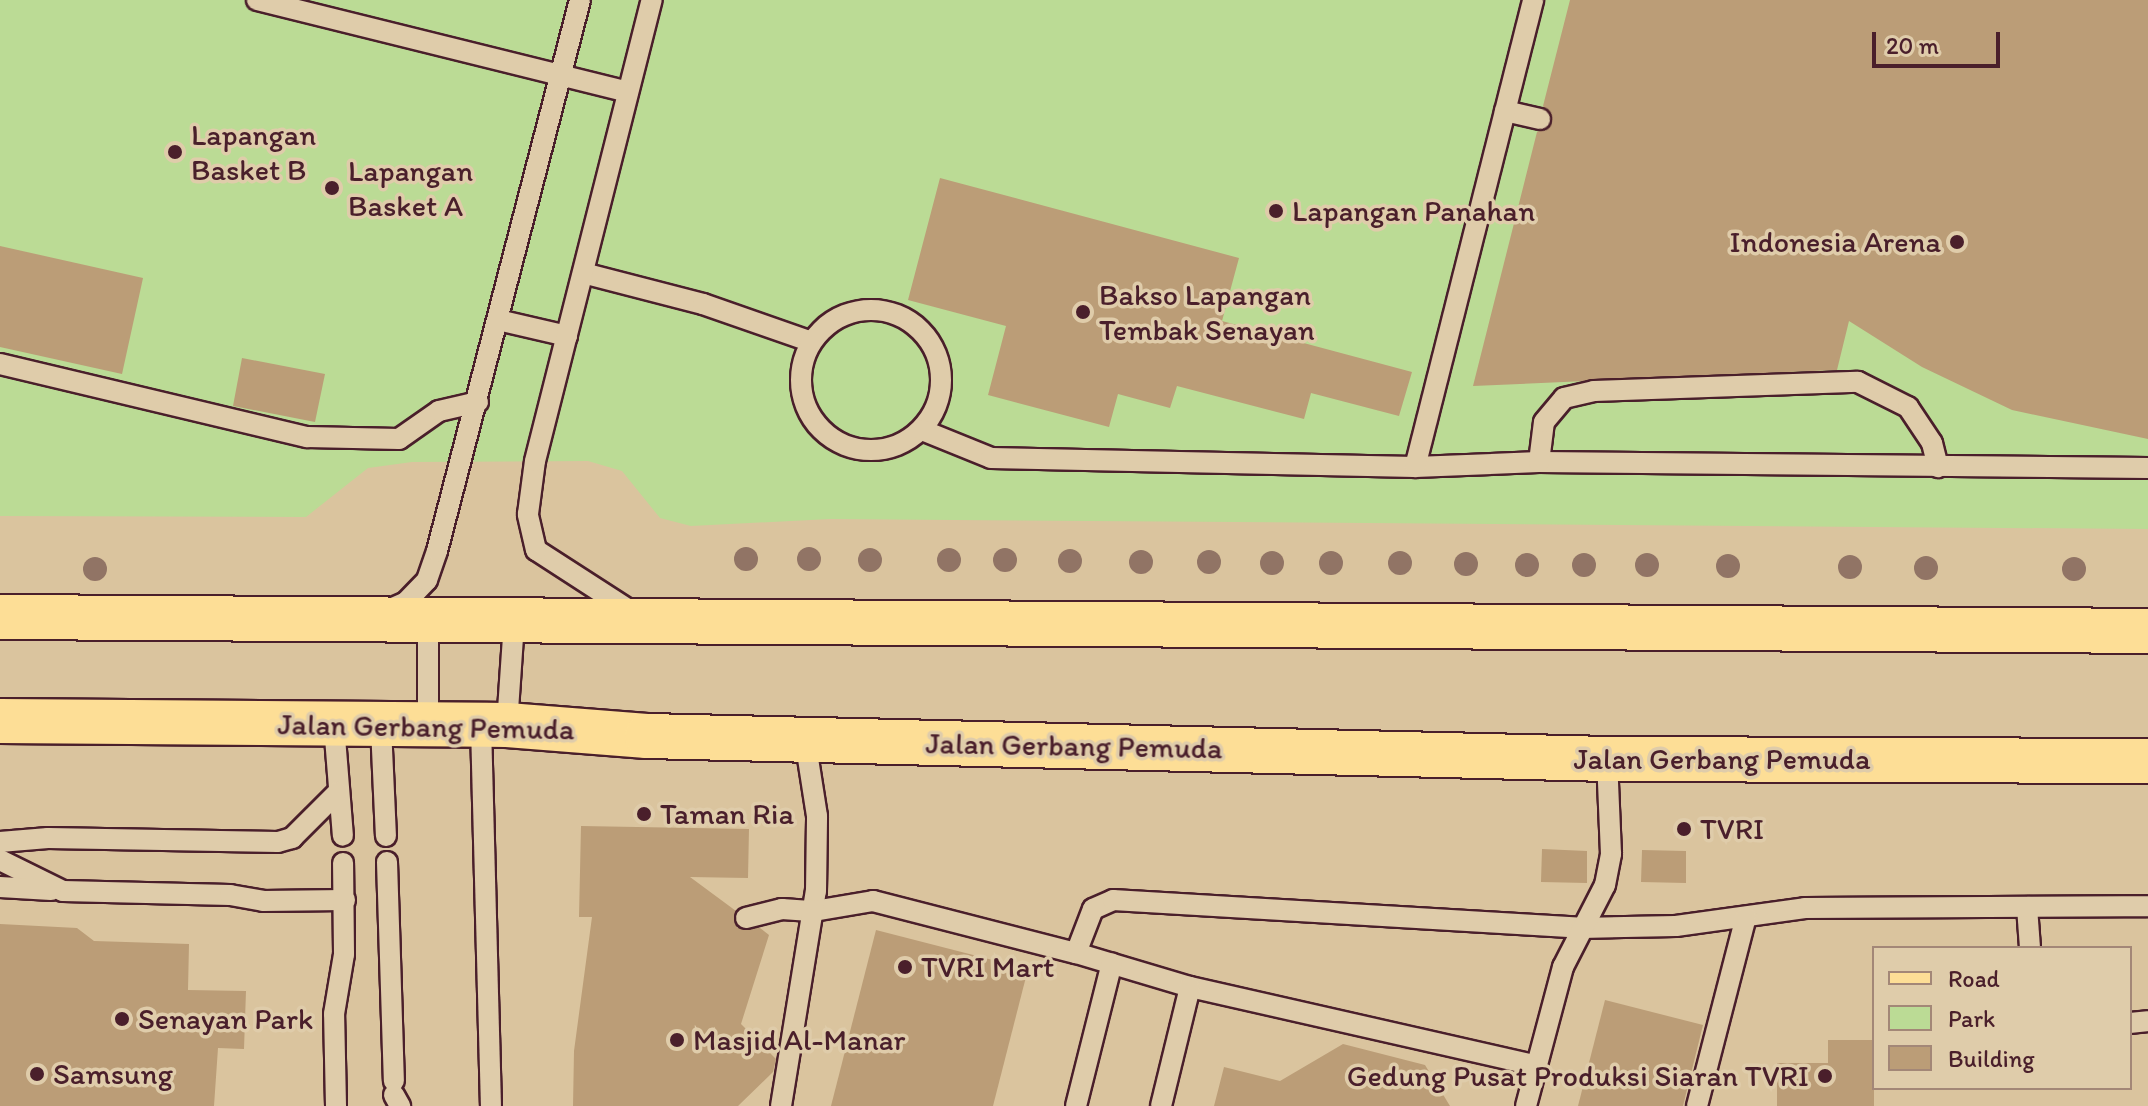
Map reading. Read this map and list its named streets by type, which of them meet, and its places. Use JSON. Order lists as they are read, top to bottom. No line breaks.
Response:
{"streets":{"main road":["Jalan Gerbang Pemuda"]},"places":["Lapangan Basket B","Lapangan Basket A","Lapangan Panahan","Indonesia Arena","Bakso Lapangan Tembak Senayan","Taman Ria","TVRI","TVRI Mart","Senayan Park","Masjid Al-Manar","Samsung","Gedung Pusat Produksi Siaran TVRI"],"legend":["Road","Park","Building"],"scale_bar":"20 m"}
